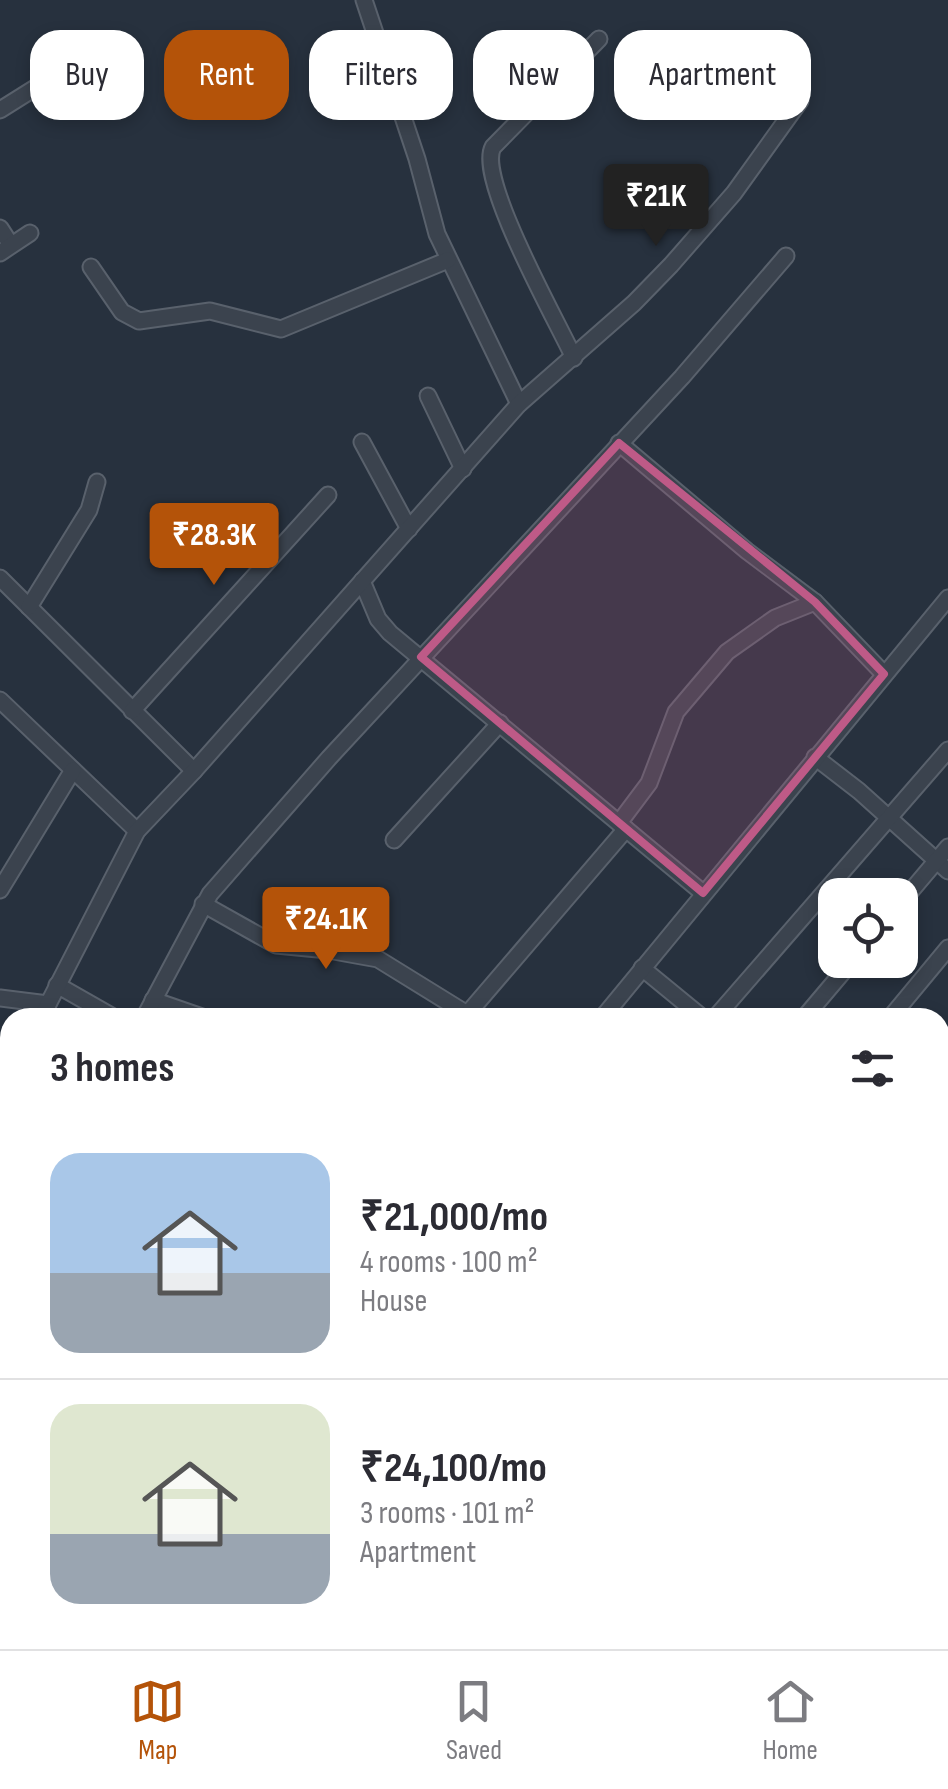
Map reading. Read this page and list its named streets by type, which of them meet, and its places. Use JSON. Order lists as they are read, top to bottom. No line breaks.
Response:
{"page":{"chip":["Buy","Rent","Filters","New","Apartment"],"price":["₹21K","₹28.3K","₹24.1K"],"heading":"3 homes","list":[{"name":"₹21,000/mo","note":"4 rooms · 100 m² · House"},{"name":"₹24,100/mo","note":"3 rooms · 101 m² · Apartment"}],"tabs":["Map","Saved","Home"]}}
